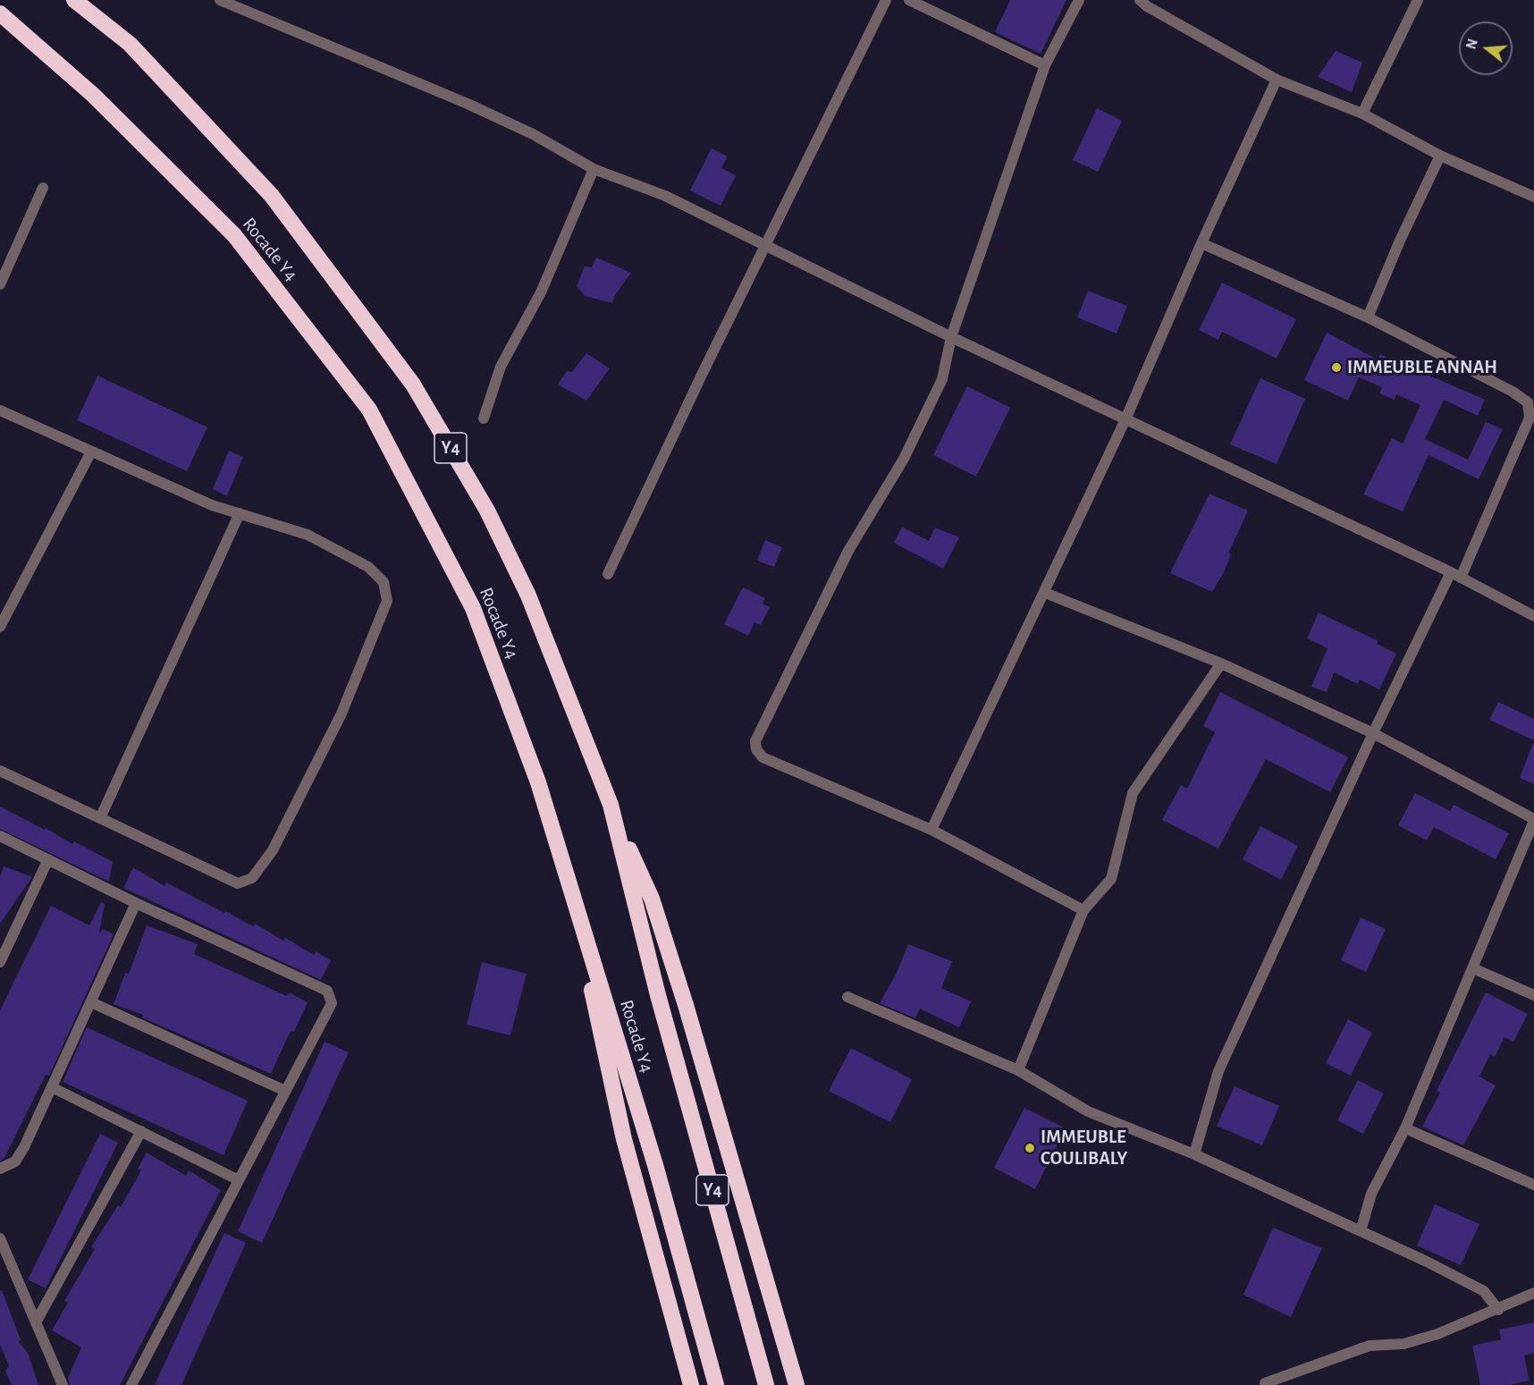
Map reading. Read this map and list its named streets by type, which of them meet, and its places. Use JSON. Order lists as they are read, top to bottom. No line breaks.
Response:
{"streets":{"highway":["Rocade Y4","Y4"]},"places":["IMMEUBLE ANNAH","IMMEUBLE COULIBALY"],"north":"left"}
